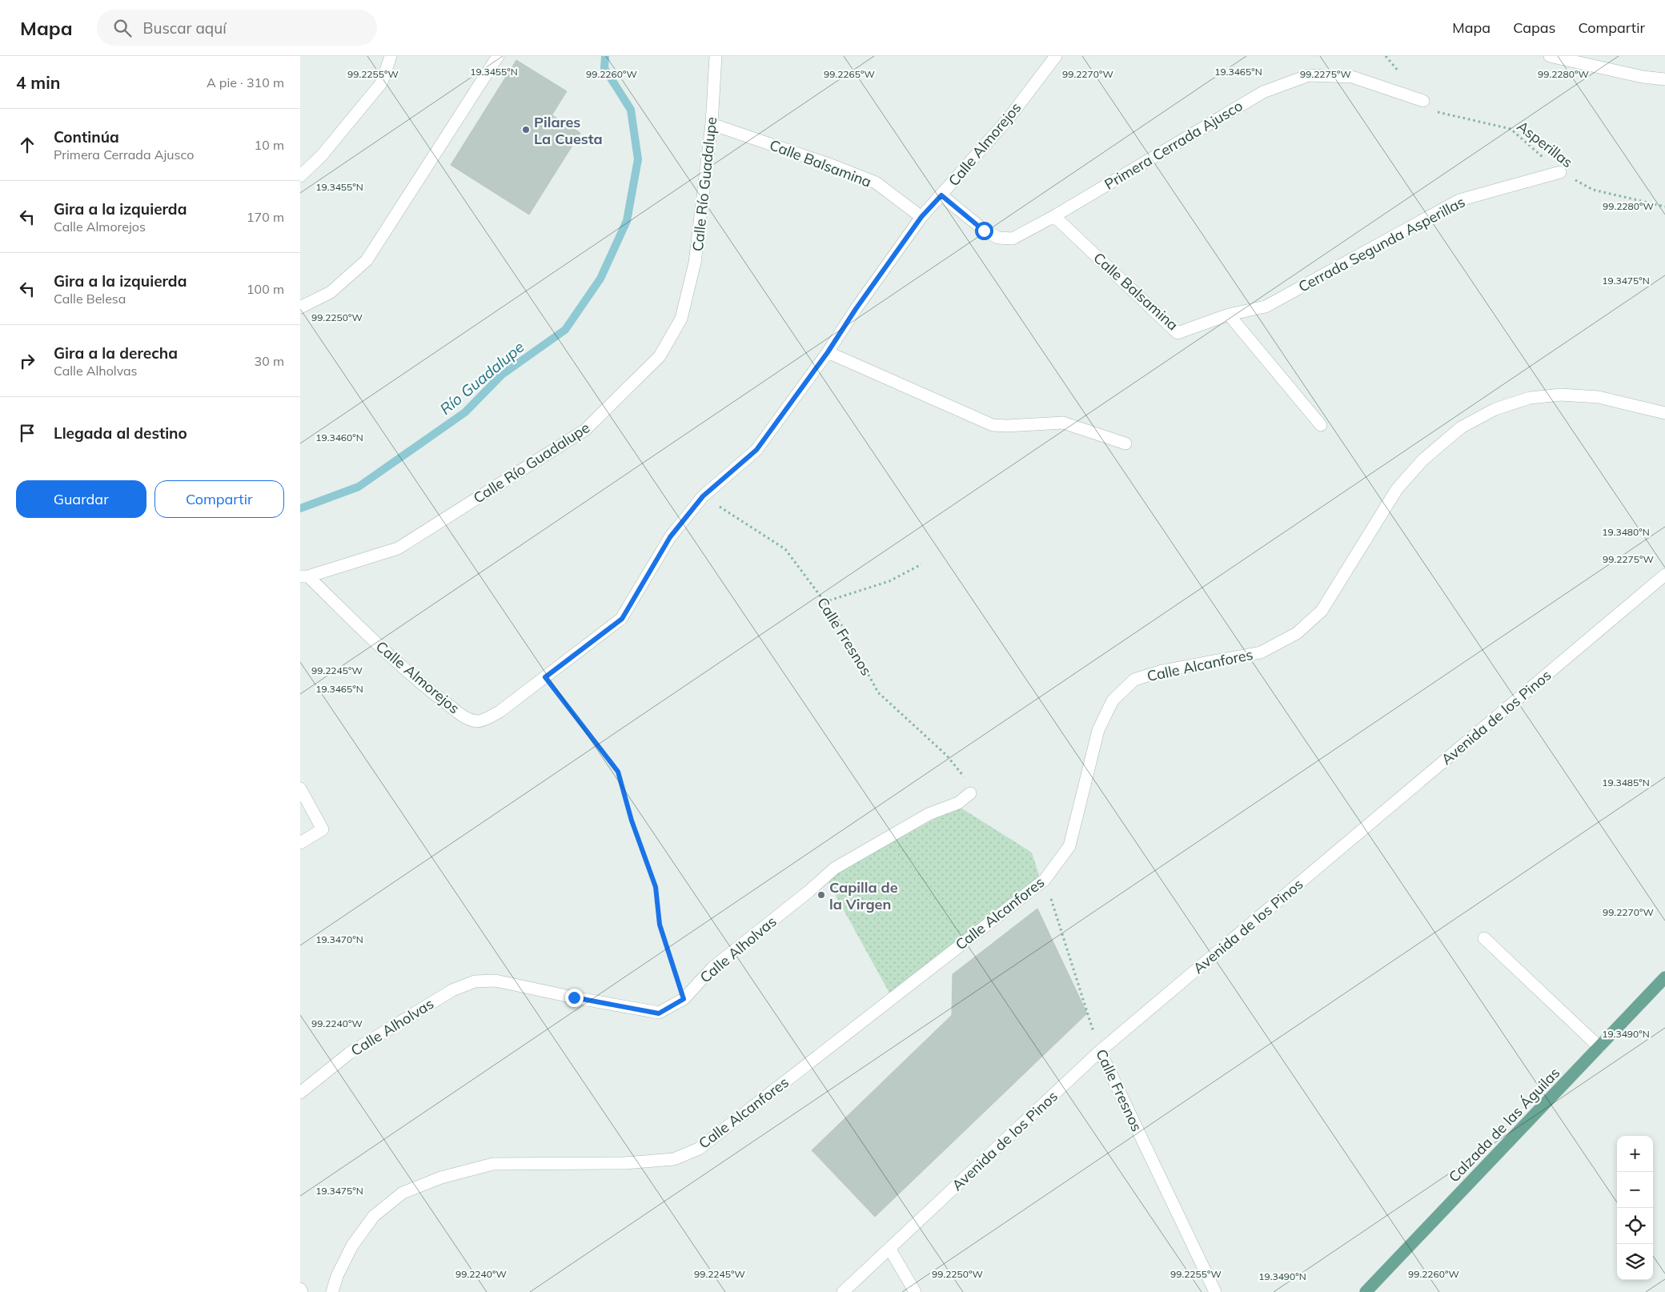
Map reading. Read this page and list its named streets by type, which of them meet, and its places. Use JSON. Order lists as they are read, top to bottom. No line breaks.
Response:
{"streets":{"main road":["Calzada de las Águilas"],"street":["Calle Almorejos","Primera Cerrada Ajusco","Calle Balsamina","Calle Río Guadalupe","Cerrada Segunda Asperillas","Calle Fresnos","Calle Alcanfores","Avenida de los Pinos","Calle Alholvas"],"path":["Asperillas"]},"crossings":[["Calle Almorejos","Primera Cerrada Ajusco"],["Calle Almorejos","Calle Balsamina"],["Calle Almorejos","Calle Río Guadalupe"],["Calle Almorejos","Calle Fresnos"],["Asperillas","Primera Cerrada Ajusco"],["Asperillas","Cerrada Segunda Asperillas"],["Primera Cerrada Ajusco","Calle Balsamina"],["Calle Balsamina","Calle Río Guadalupe"],["Calle Balsamina","Cerrada Segunda Asperillas"],["Calle Fresnos","Calle Alcanfores"],["Calle Fresnos","Avenida de los Pinos"],["Calle Fresnos","Calle Alholvas"]],"water":["Río Guadalupe"],"places":["Pilares La Cuesta","Capilla de la Virgen"],"page":{"header":"Mapa","search":"Buscar aquí","nav":["Mapa","Capas","Compartir"],"heading":["4 min","A pie · 310 m"],"list":[["Continúa","Primera Cerrada Ajusco","10 m"],["Gira a la izquierda","Calle Almorejos","170 m"],["Gira a la izquierda","Calle Belesa","100 m"],["Gira a la derecha","Calle Alholvas","30 m"],"Llegada al destino"],"buttons":["Guardar","Compartir"],"map_buttons":["+","−"]},"coordinates":["19.3455°N","19.3465°N","99.2255°W","99.2260°W","99.2265°W","99.2270°W","99.2275°W","99.2280°W","19.3475°N","99.2250°W","19.3460°N","19.3480°N","99.2245°W","19.3485°N","19.3470°N","99.2240°W","19.3490°N"]}
